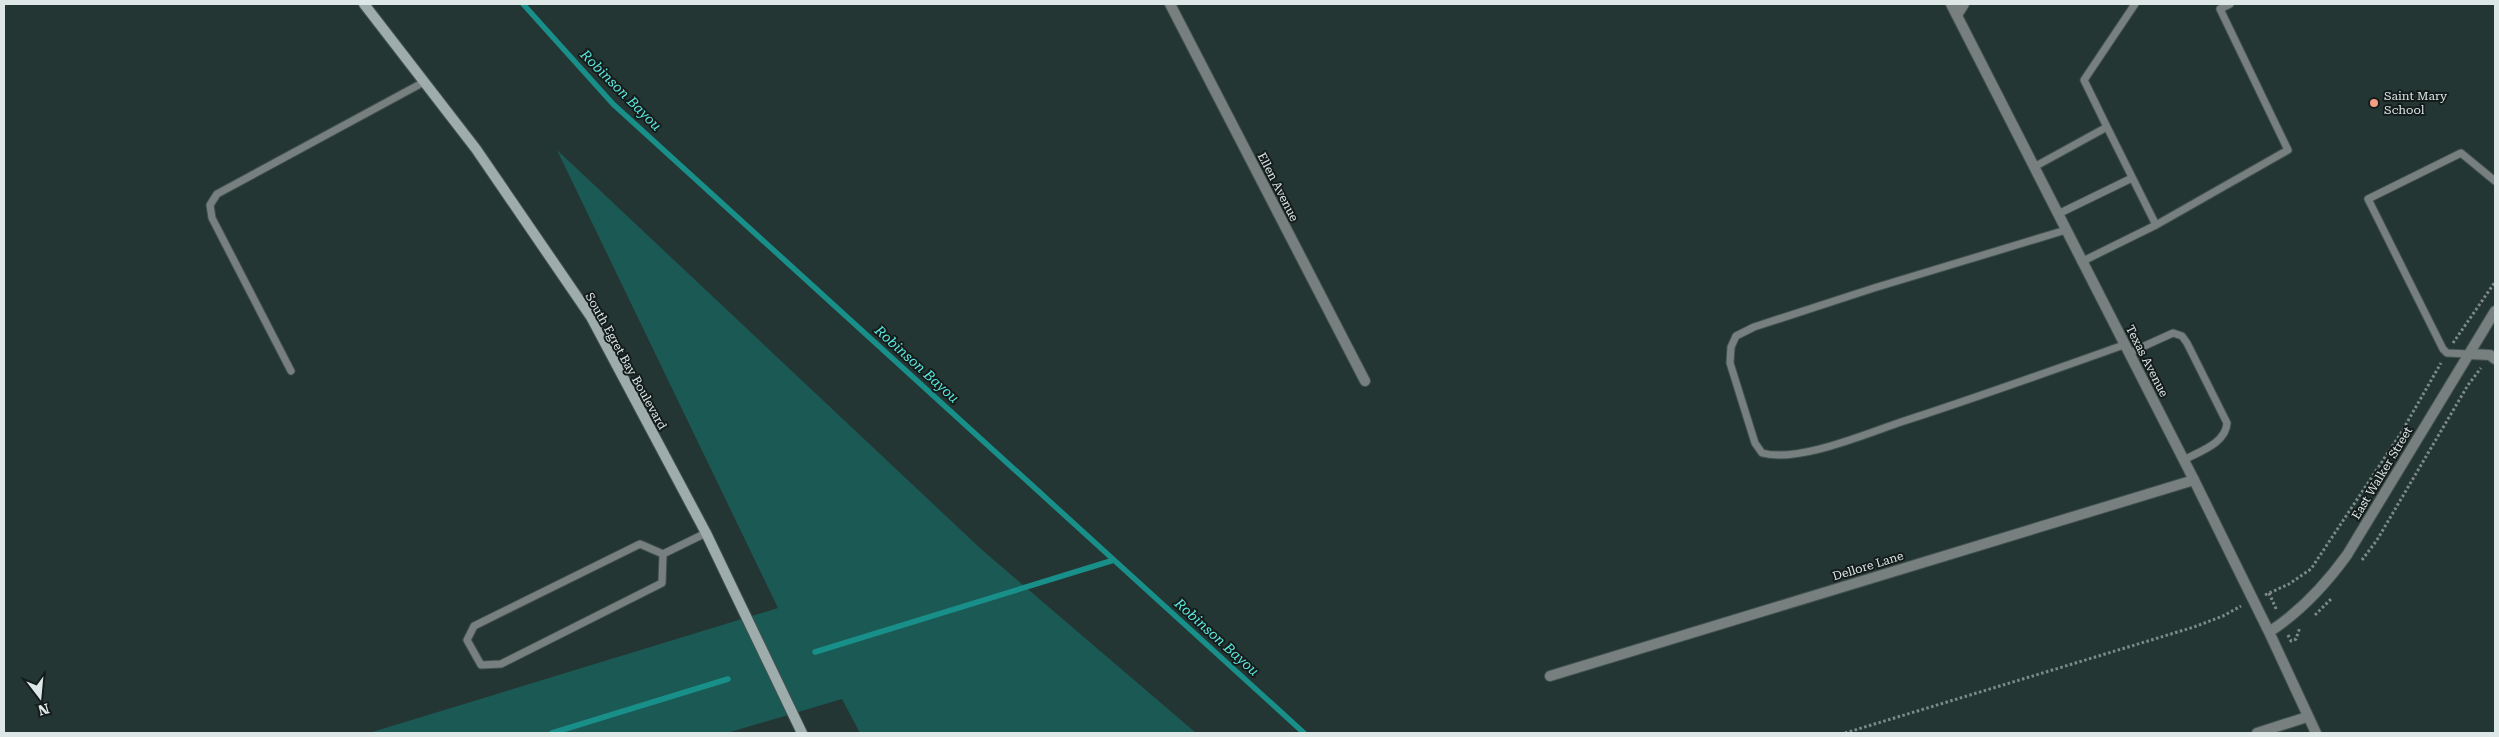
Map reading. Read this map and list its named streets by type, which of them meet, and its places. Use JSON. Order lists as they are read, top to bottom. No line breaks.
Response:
{"streets":{"main road":["South Egret Bay Boulevard"],"street":["Ellen Avenue","Texas Avenue","East Walker Street","Dellore Lane"]},"crossings":[["Texas Avenue","East Walker Street"],["Texas Avenue","Dellore Lane"]],"water":["Robinson Bayou"],"places":["Saint Mary School"],"north":"bottom"}
